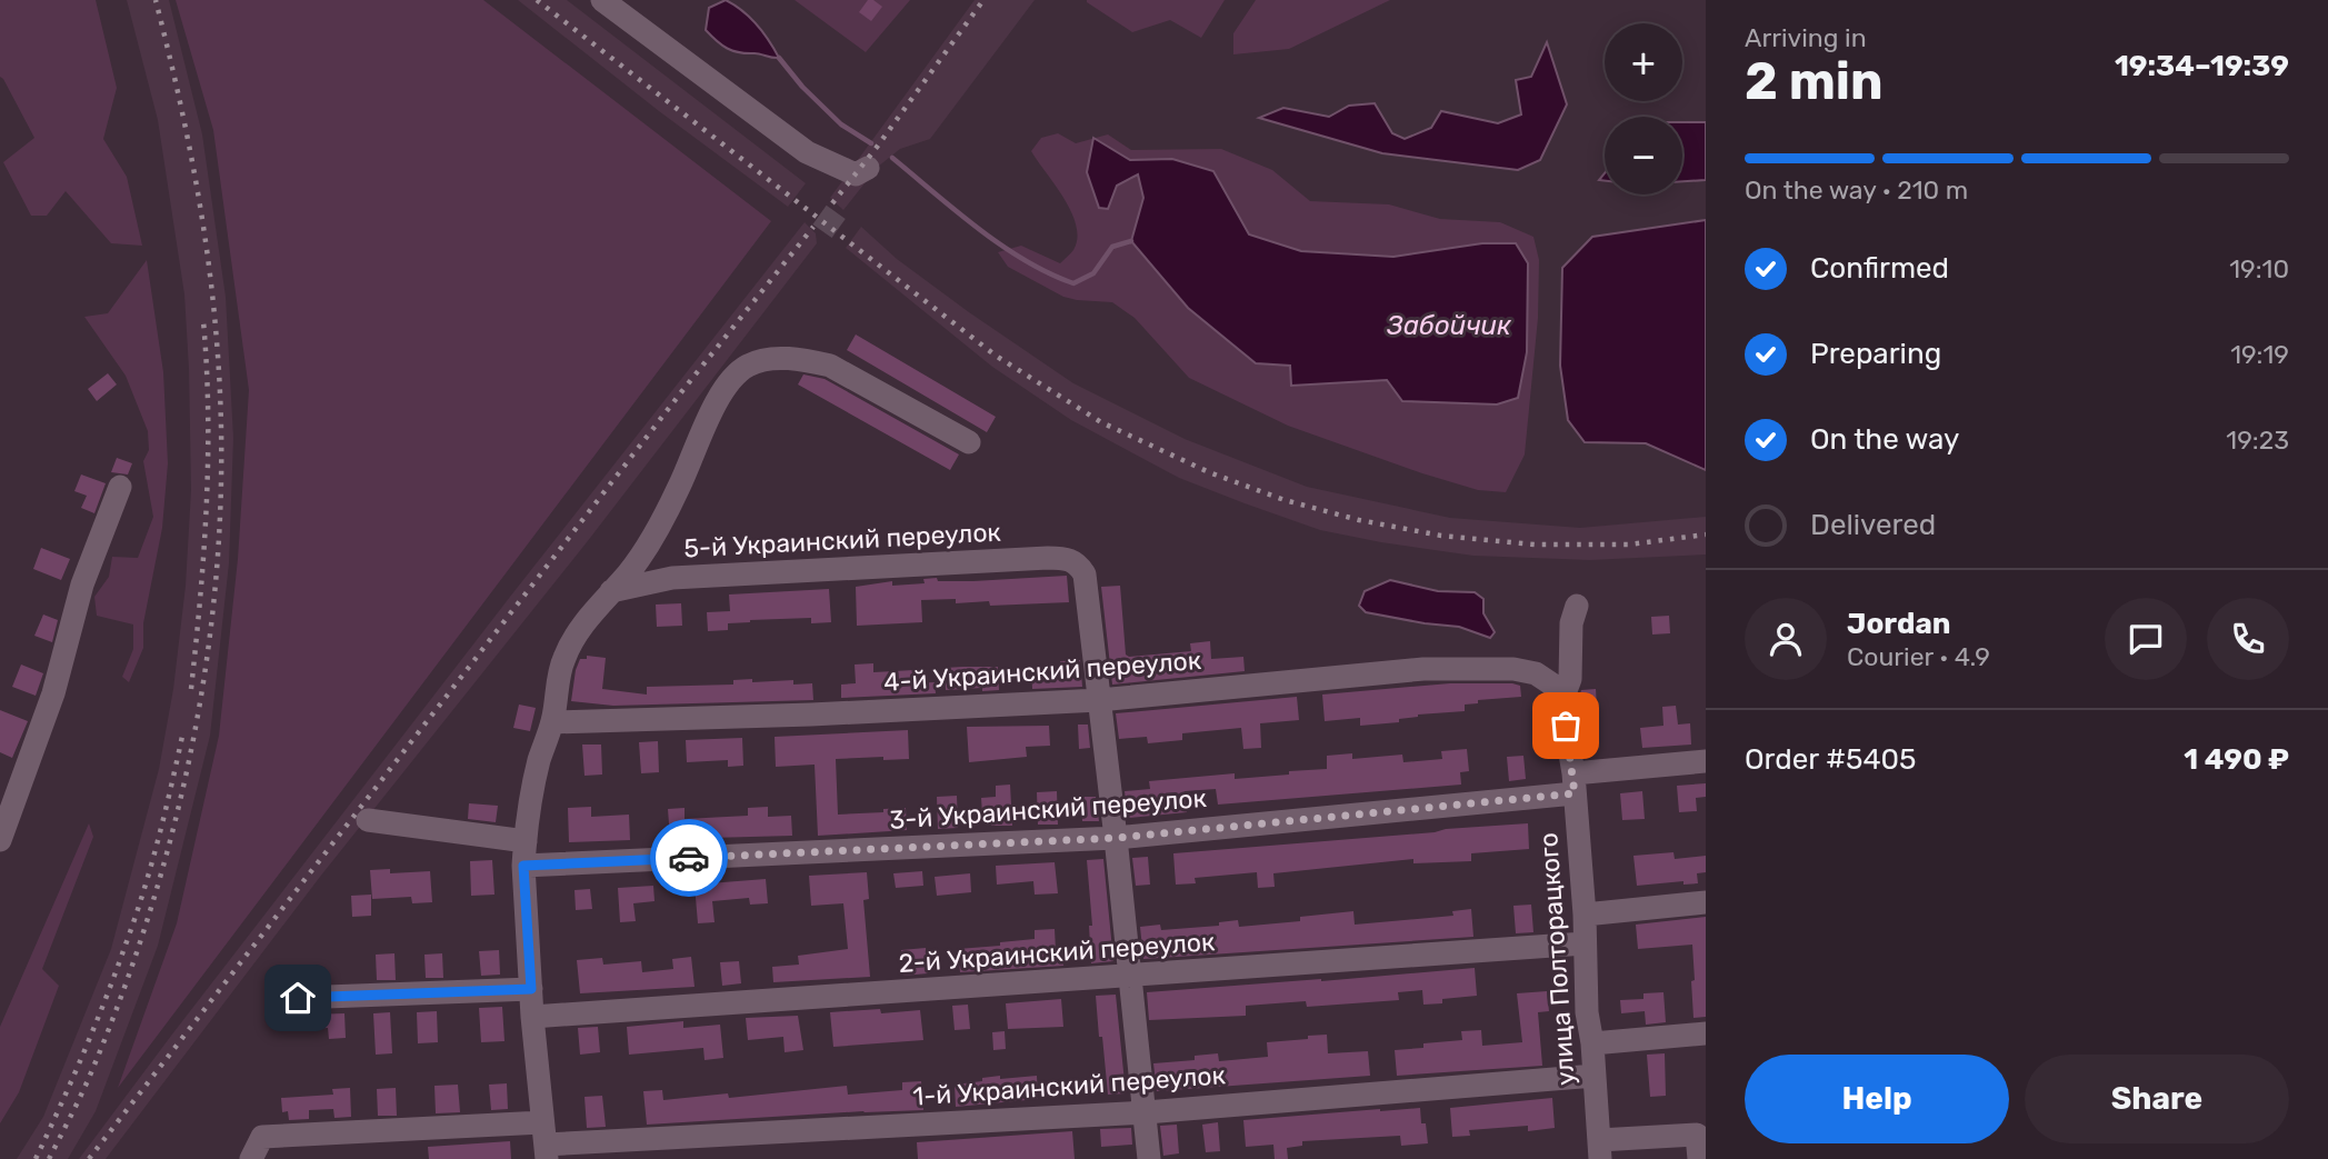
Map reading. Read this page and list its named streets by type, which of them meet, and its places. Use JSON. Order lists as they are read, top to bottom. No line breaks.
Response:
{"streets":{"street":["5-й Украинский переулок","4-й Украинский переулок","3-й Украинский переулок","2-й Украинский переулок","улица Полторацкого","1-й Украинский переулок"]},"crossings":[["5-й Украинский переулок","4-й Украинский переулок"],["4-й Украинский переулок","улица Полторацкого"],["3-й Украинский переулок","улица Полторацкого"],["2-й Украинский переулок","улица Полторацкого"],["улица Полторацкого","1-й Украинский переулок"]],"water":["Забойчик"],"page":{"heading":["2 min","Arriving in","19:34–19:39"],"panel":["Jordan","Courier · 4.9","Order #5405","1 490 ₽"],"map_buttons":["+","−"],"bar":"On the way · 210 m","list":[["Confirmed","19:10"],["Preparing","19:19"],["On the way","19:23"],"Delivered"],"buttons":["Help","Share"]}}
